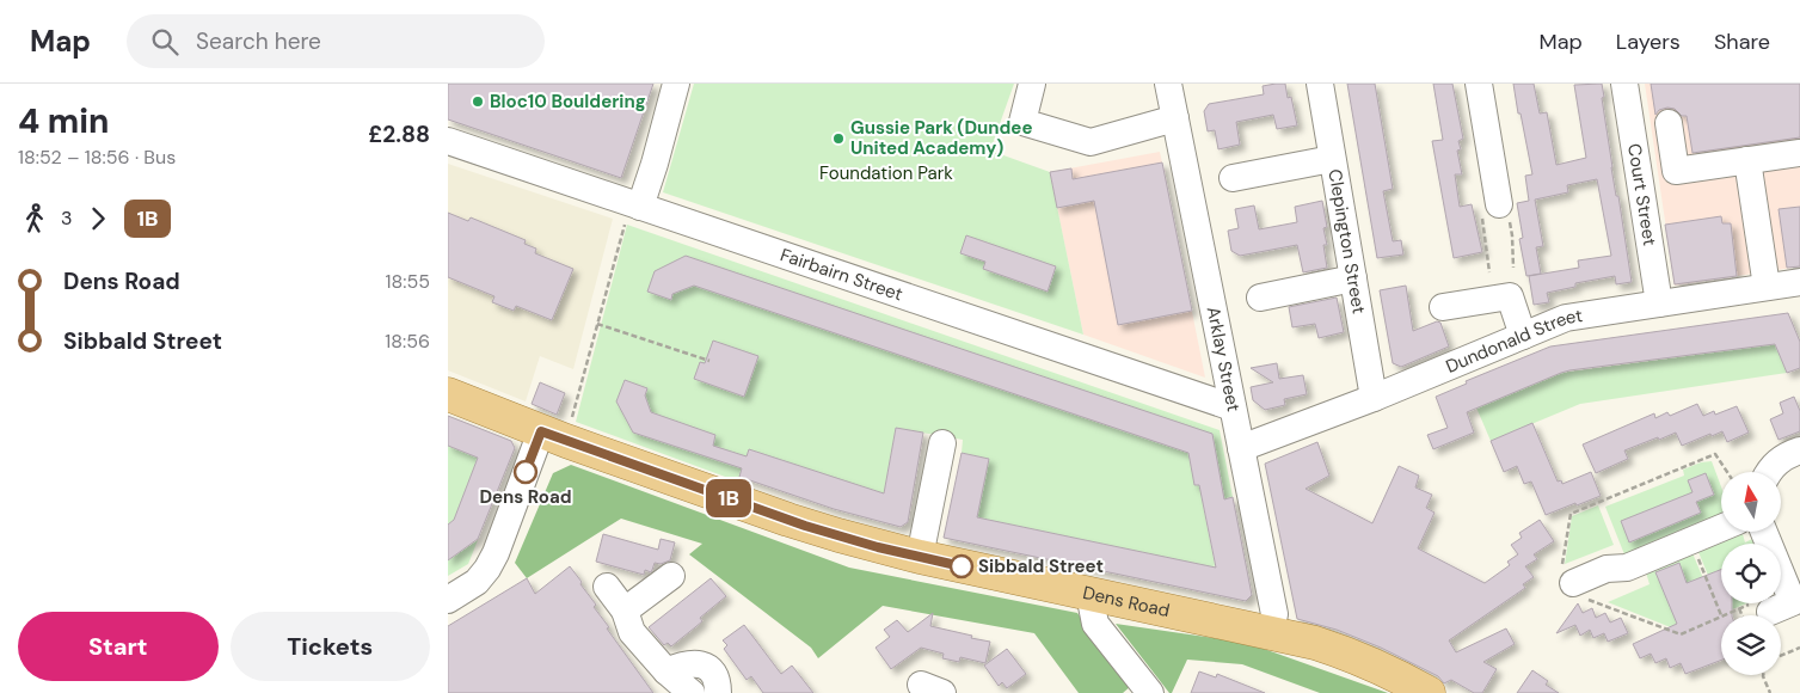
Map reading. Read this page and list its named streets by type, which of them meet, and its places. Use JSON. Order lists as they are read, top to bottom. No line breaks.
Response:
{"streets":{"main road":["Dens Road"],"street":["Court Street","Clepington Street","Fairbairn Street","Dundonald Street","Arklay Street"]},"crossings":[["Court Street","Dundonald Street"],["Clepington Street","Dundonald Street"],["Fairbairn Street","Arklay Street"],["Dundonald Street","Arklay Street"],["Arklay Street","Dens Road"]],"parks":["Foundation Park"],"places":["Bloc10 Bouldering","Gussie Park (Dundee United Academy)","Dens Road","Sibbald Street"],"lines":["bus line 1B"],"north":"top","page":{"header":"Map","search":"Search here","nav":["Map","Layers","Share"],"heading":["4 min","18:52 – 18:56 · Bus","£2.88"],"on_map":"1B","legs":["3","1B"],"list":[{"name":"Dens Road","value":"18:55"},{"name":"Sibbald Street","value":"18:56"}],"buttons":["Start","Tickets"]}}
